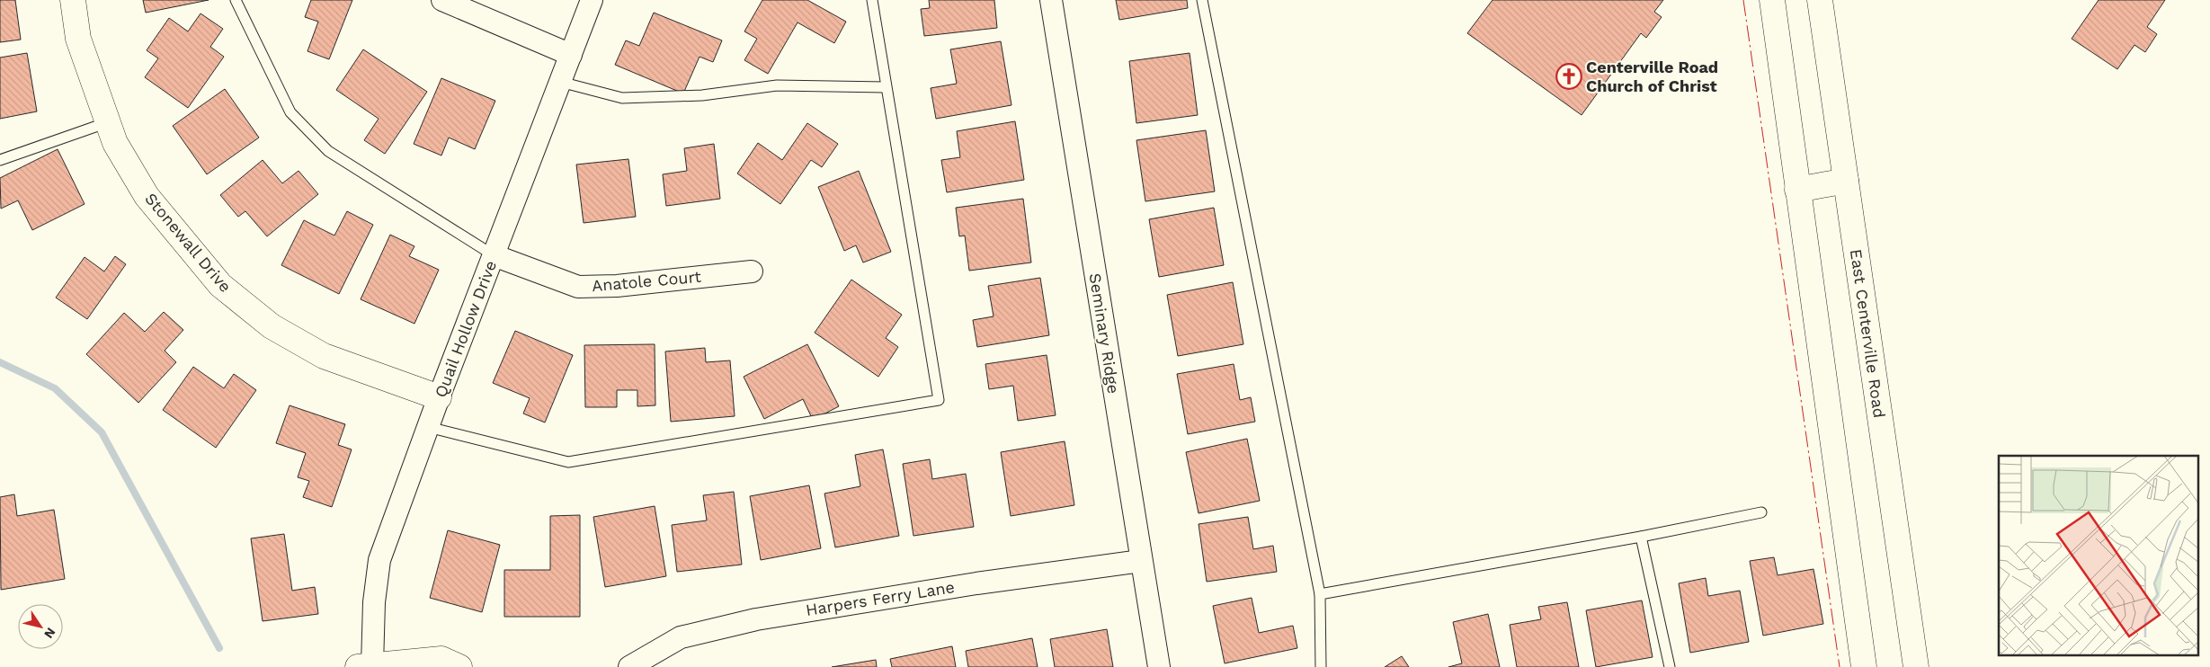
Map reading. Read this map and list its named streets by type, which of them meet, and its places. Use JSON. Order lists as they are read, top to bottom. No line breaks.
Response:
{"streets":{"main road":["Stonewall Drive","East Centerville Road"],"street":["Anatole Court","Quail Hollow Drive","Seminary Ridge","Harpers Ferry Lane"]},"crossings":[["Stonewall Drive","Quail Hollow Drive"],["Anatole Court","Quail Hollow Drive"],["Seminary Ridge","Harpers Ferry Lane"]],"places":{"church":["Centerville Road Church of Christ"]},"north":"bottom right"}
